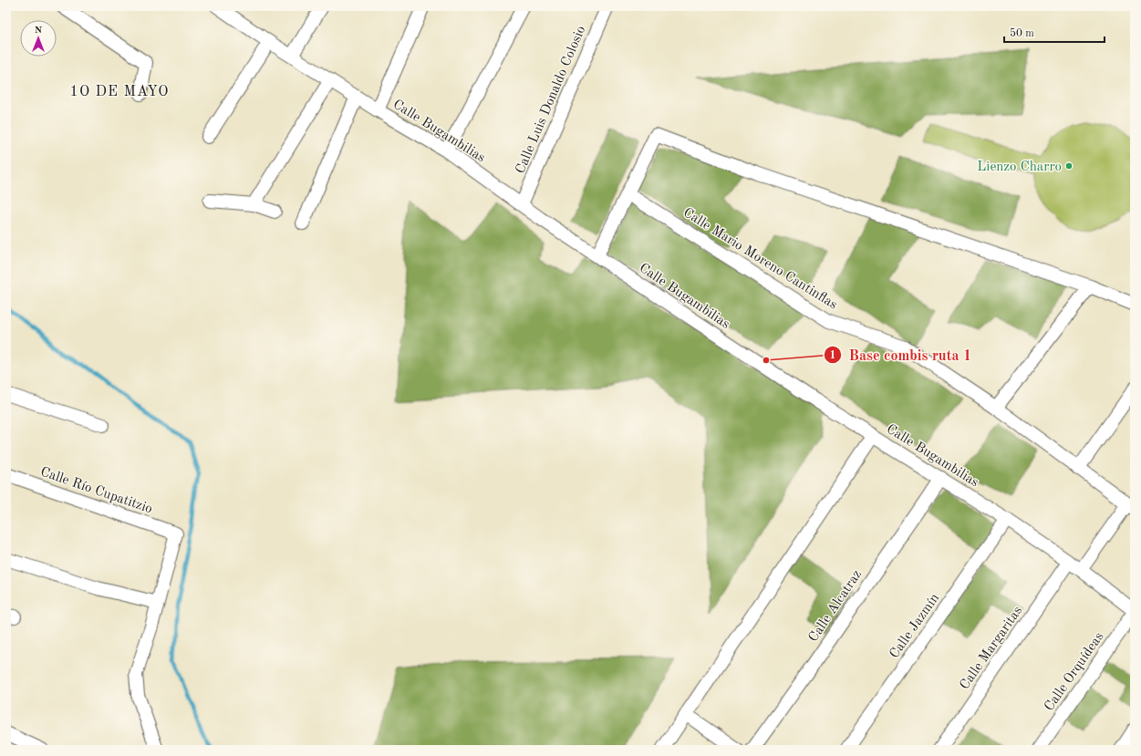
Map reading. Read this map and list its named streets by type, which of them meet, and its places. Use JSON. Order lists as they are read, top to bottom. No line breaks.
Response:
{"streets":{"street":["Calle Luis Donaldo Colosio","Calle Bugambilias","Calle Mario Moreno Cantinflas","Calle Río Cupatitzio","Calle Alcatraz","Calle Jazmín","Calle Margaritas","Calle Orquídeas"]},"crossings":[["Calle Luis Donaldo Colosio","Calle Bugambilias"],["Calle Bugambilias","Calle Alcatraz"],["Calle Bugambilias","Calle Jazmín"],["Calle Bugambilias","Calle Margaritas"],["Calle Bugambilias","Calle Orquídeas"]],"districts":["1O DE MAYO"],"places":["Lienzo Charro","Base combis ruta 1"],"scale_bar":"50 m","north":"top"}
